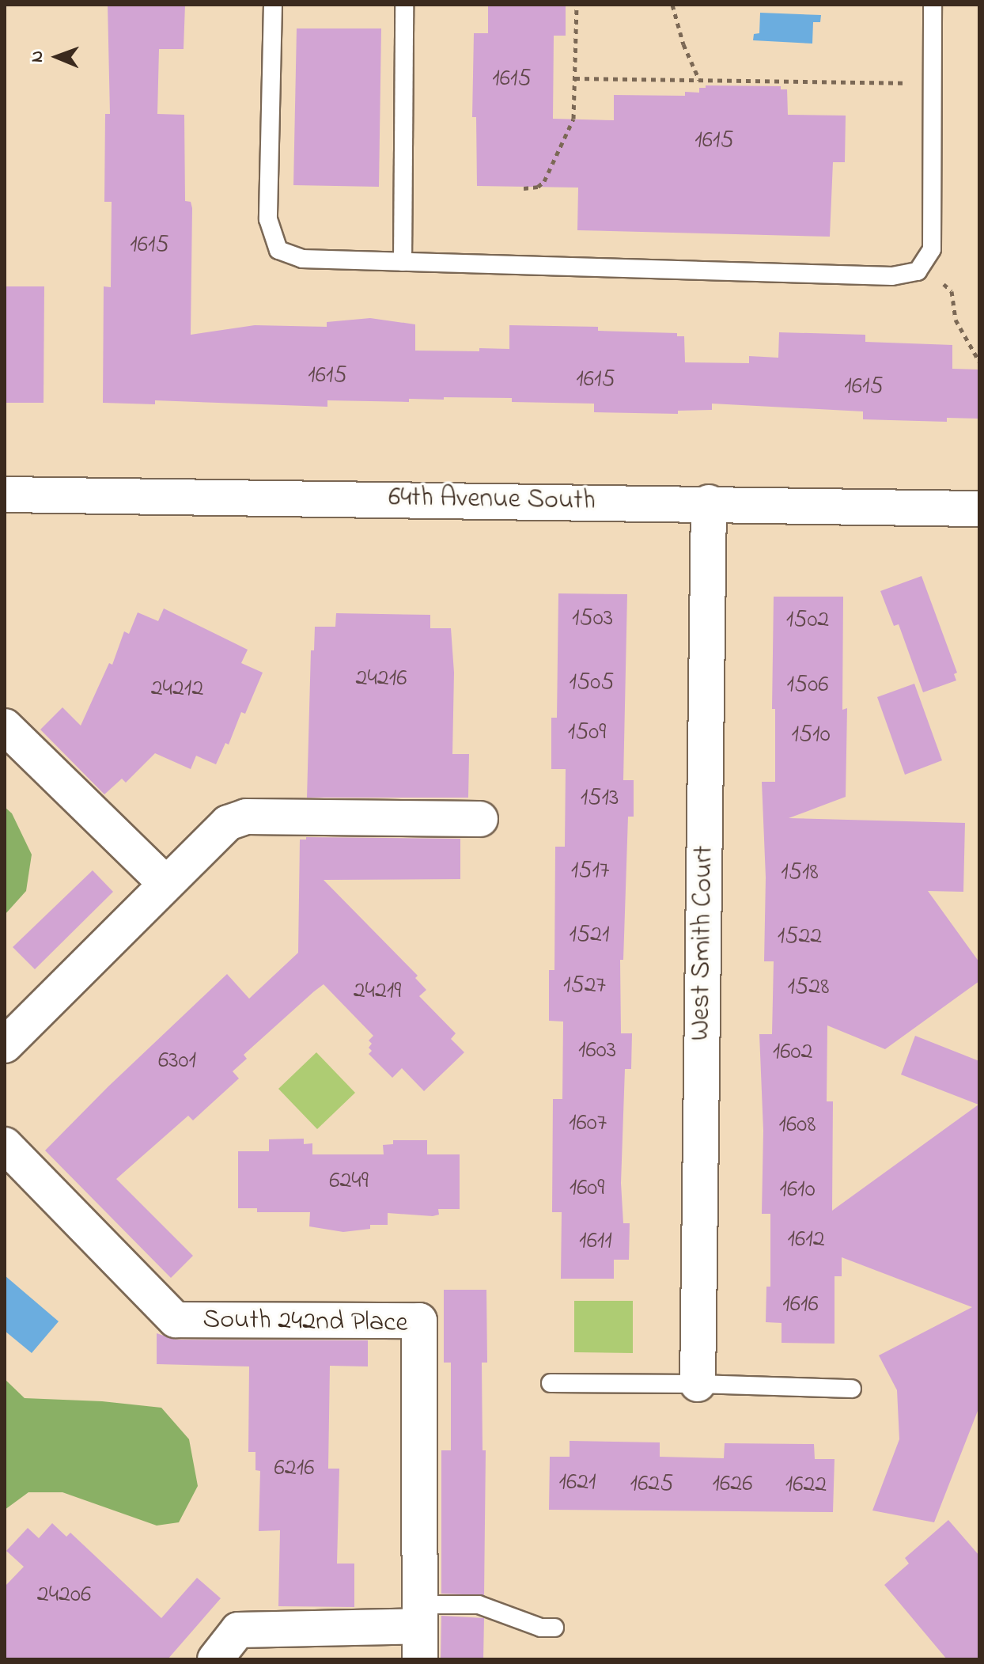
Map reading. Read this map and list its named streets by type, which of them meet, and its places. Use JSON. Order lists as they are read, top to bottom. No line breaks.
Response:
{"streets":{"street":["64th Avenue South","West Smith Court","South 242nd Place"]},"crossings":[["64th Avenue South","West Smith Court"]],"house_numbers":["1615","1615","1615","1615","1615","1615","1503","1502","24216","1505","1506","24212","1509","1510","1513","1517","1518","1521","1522","1527","1528","24219","1603","1602","6301","1607","1608","6249","1609","1610","1612","1611","1616","6216","1621","1625","1626","1622","24206"],"north":"left"}
